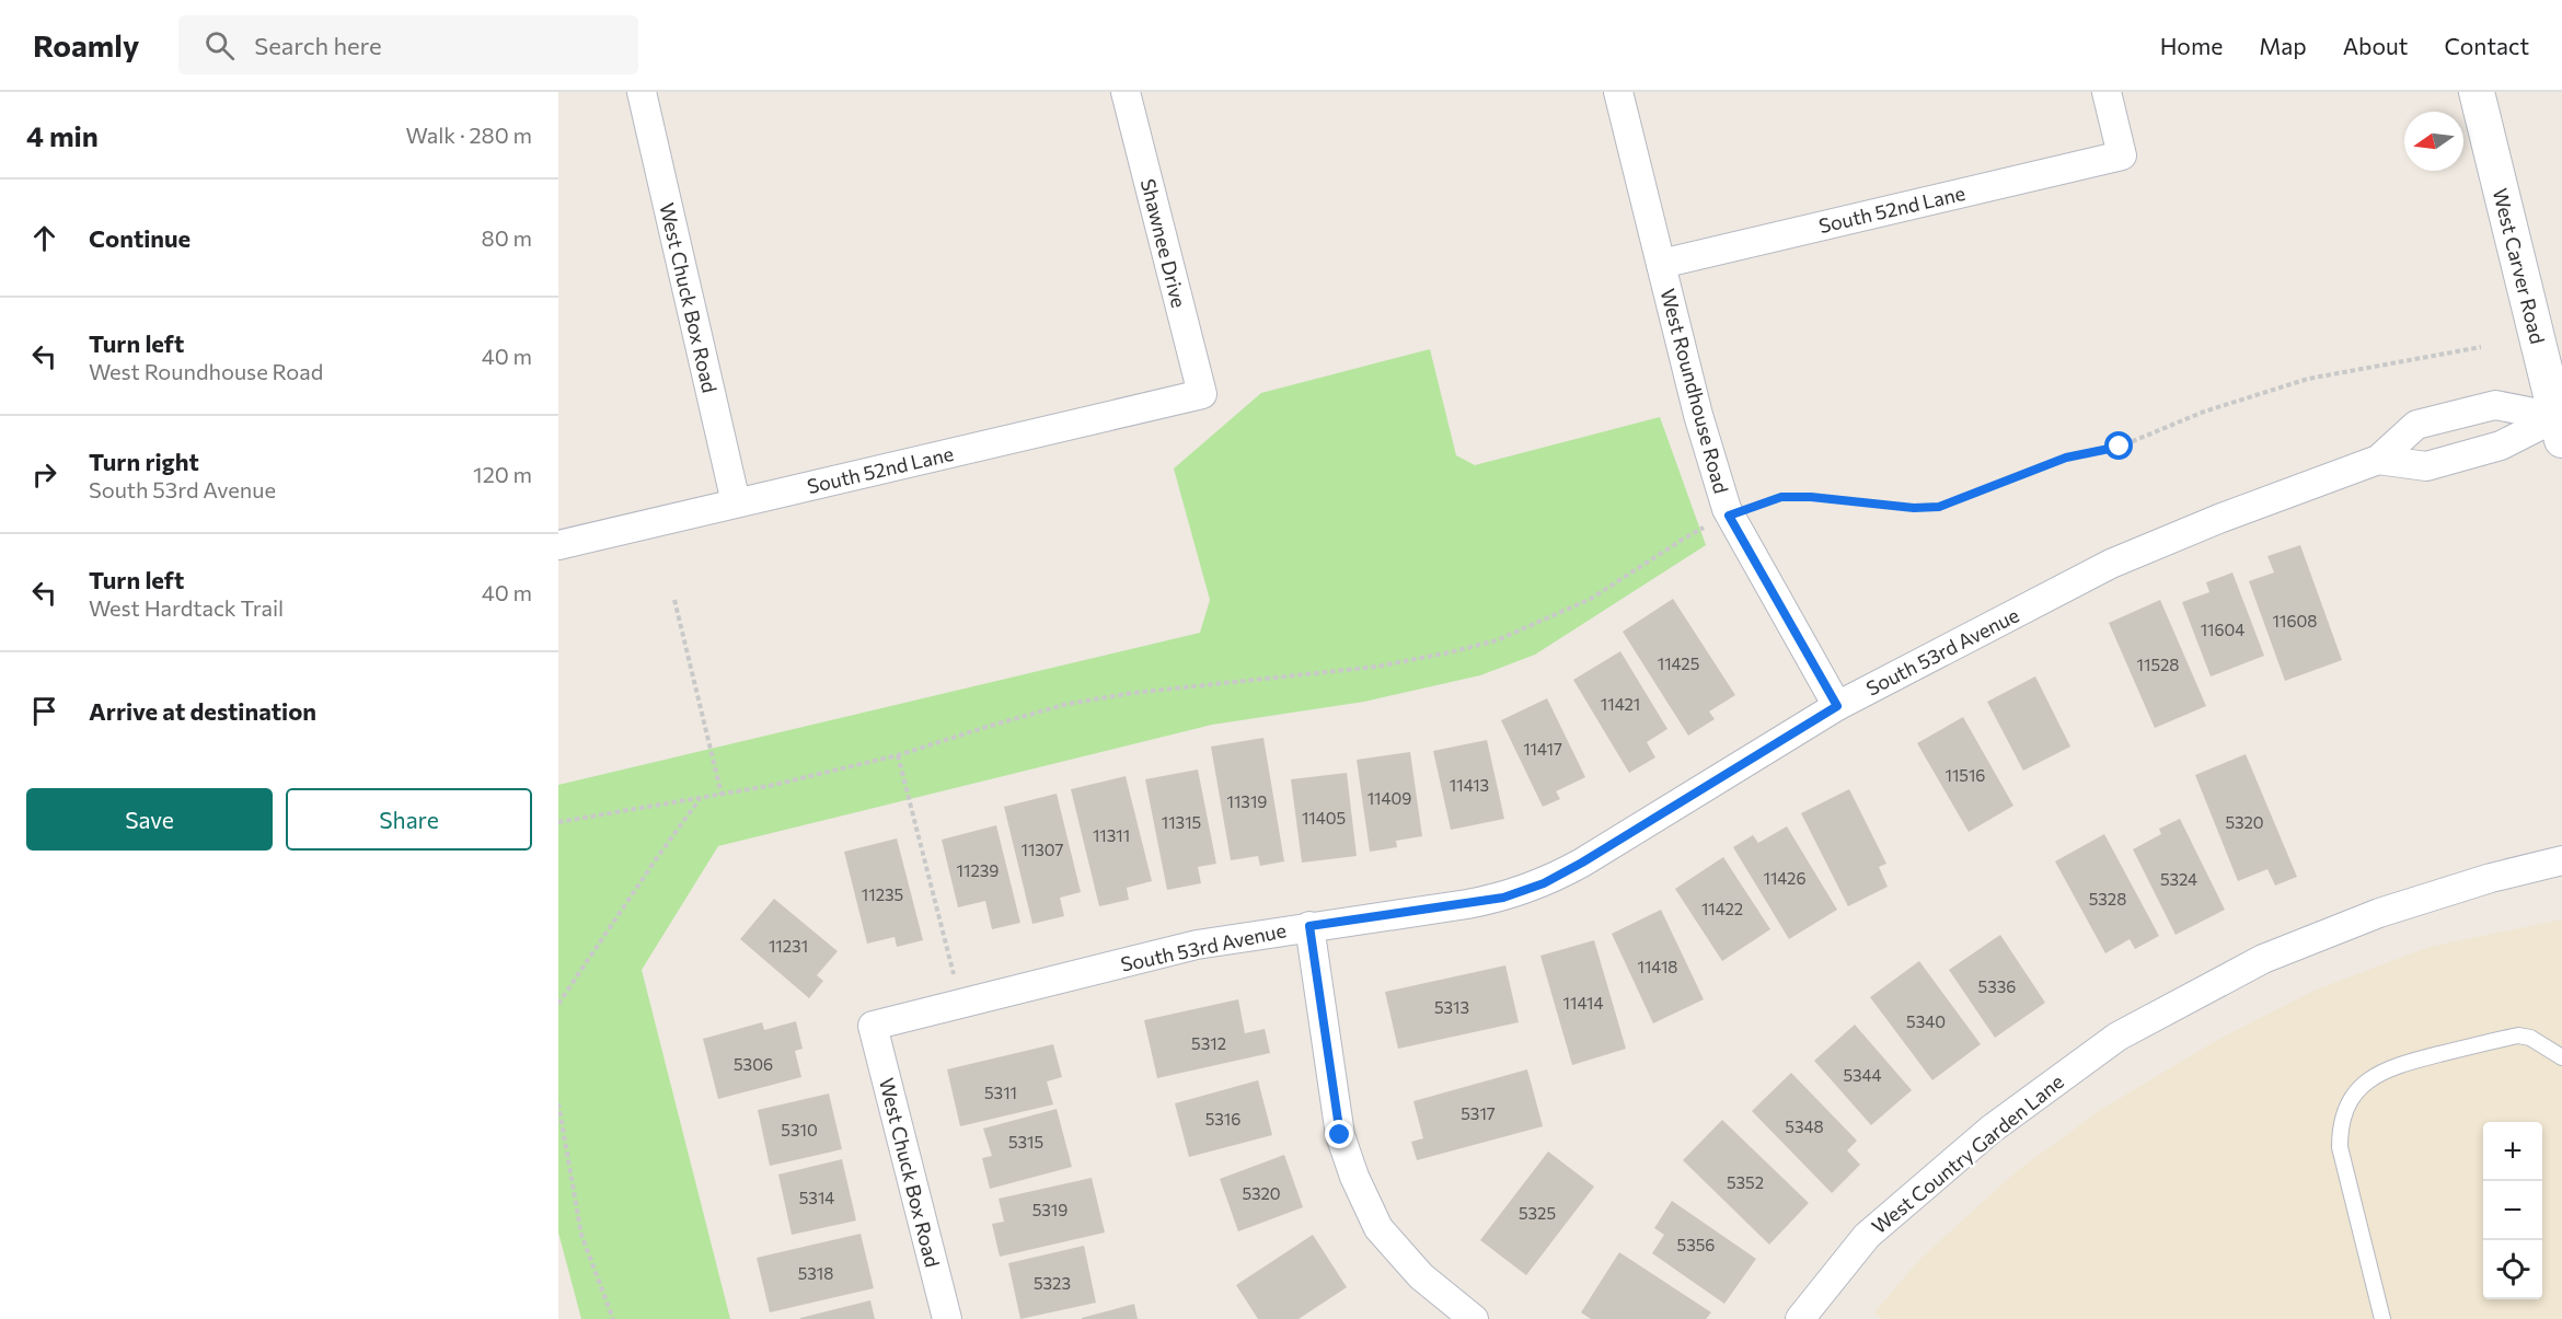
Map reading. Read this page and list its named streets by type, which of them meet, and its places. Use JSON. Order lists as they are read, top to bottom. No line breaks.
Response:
{"streets":{"street":["South 52nd Lane","Shawnee Drive","West Carver Road","West Chuck Box Road","West Roundhouse Road","South 53rd Avenue","West Country Garden Lane"]},"crossings":[["South 52nd Lane","Shawnee Drive"],["South 52nd Lane","West Chuck Box Road"],["South 52nd Lane","West Roundhouse Road"],["West Carver Road","South 53rd Avenue"],["West Chuck Box Road","South 53rd Avenue"],["West Roundhouse Road","South 53rd Avenue"]],"house_numbers":["11608","11604","11425","11528","11421","11417","11516","11413","11409","11319","11405","11315","5320","11311","11307","11239","11426","5324","11235","5328","11422","11231","11418","5336","11414","5313","5340","5312","5306","5344","5311","5317","5316","5348","5310","5315","5352","5320","5314","5319","5325","5356","5318","5323"],"north":"left","page":{"header":"Roamly","search":"Search here","nav":["Home","Map","About","Contact"],"heading":["4 min","Walk · 280 m"],"list":[["Continue","80 m"],["Turn left","West Roundhouse Road","40 m"],["Turn right","South 53rd Avenue","120 m"],["Turn left","West Hardtack Trail","40 m"],"Arrive at destination"],"buttons":["Save","Share"],"map_buttons":["+","−"]}}
